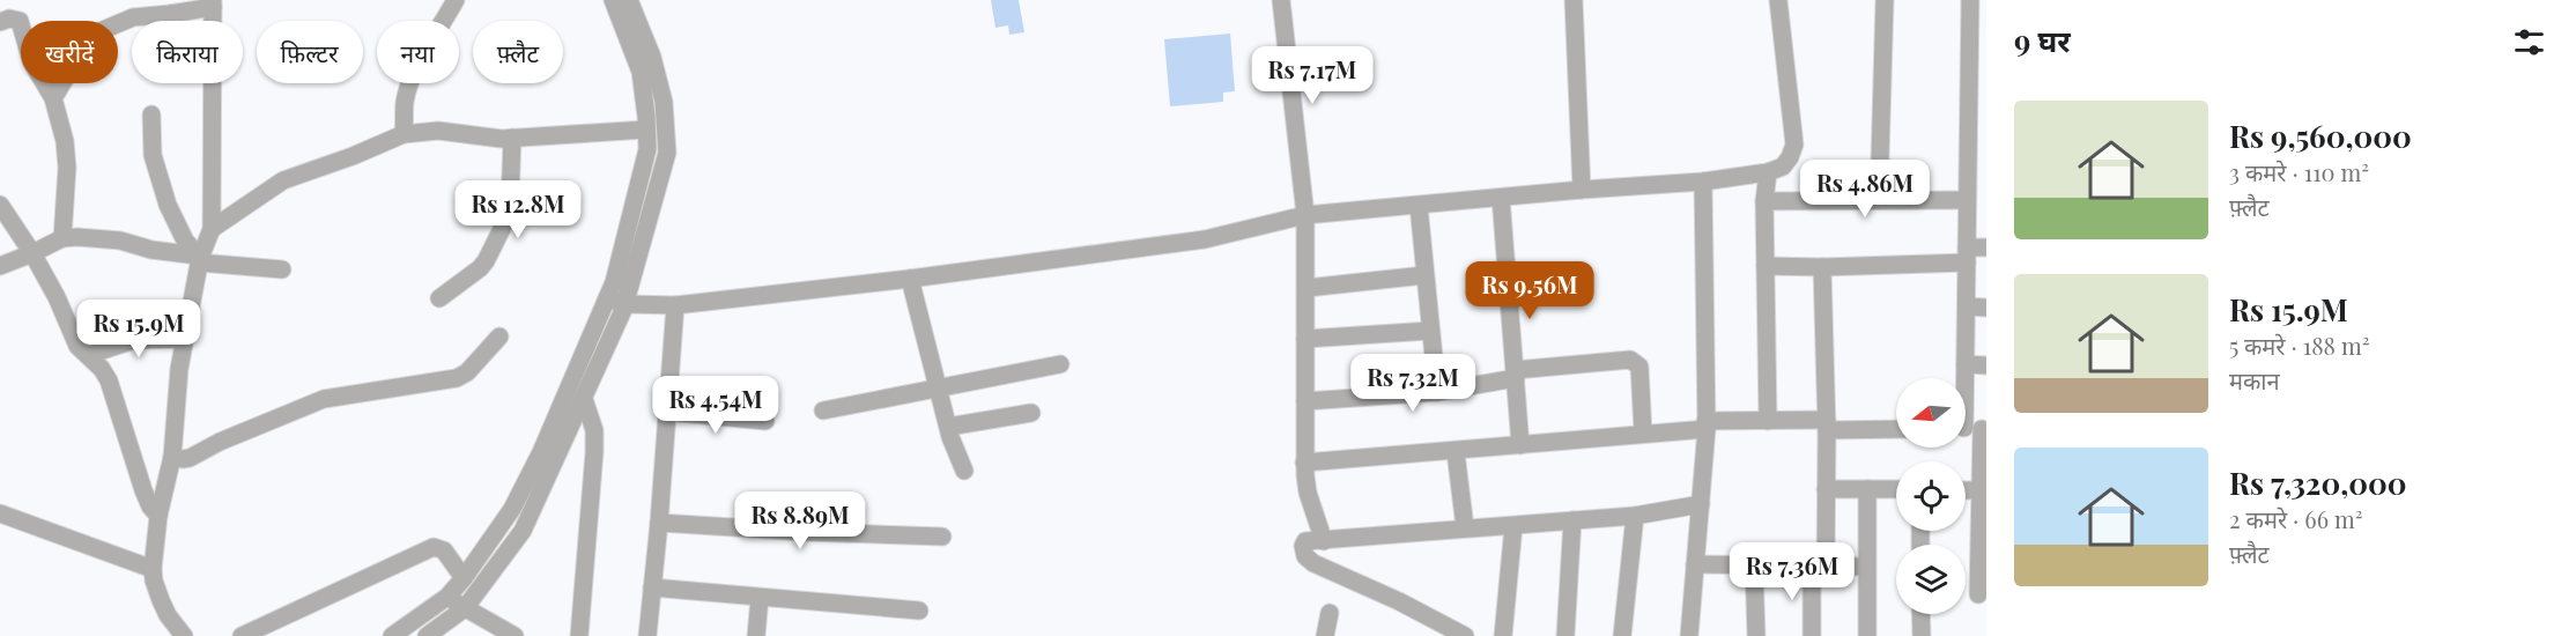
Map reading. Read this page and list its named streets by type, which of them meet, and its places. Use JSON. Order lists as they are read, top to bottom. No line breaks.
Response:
{"north":"left","page":{"heading":"9 घर","chip":["खरीदें","किराया","फ़िल्टर","नया","फ़्लैट"],"price":["Rs 7.17M","Rs 4.86M","Rs 12.8M","Rs 9.56M","Rs 15.9M","Rs 7.32M","Rs 4.54M","Rs 8.89M","Rs 7.36M"],"list":[{"name":"Rs 9,560,000","note":"3 कमरे · 110 m² · फ़्लैट"},{"name":"Rs 15.9M","note":"5 कमरे · 188 m² · मकान"},{"name":"Rs 7,320,000","note":"2 कमरे · 66 m² · फ़्लैट"}]}}
